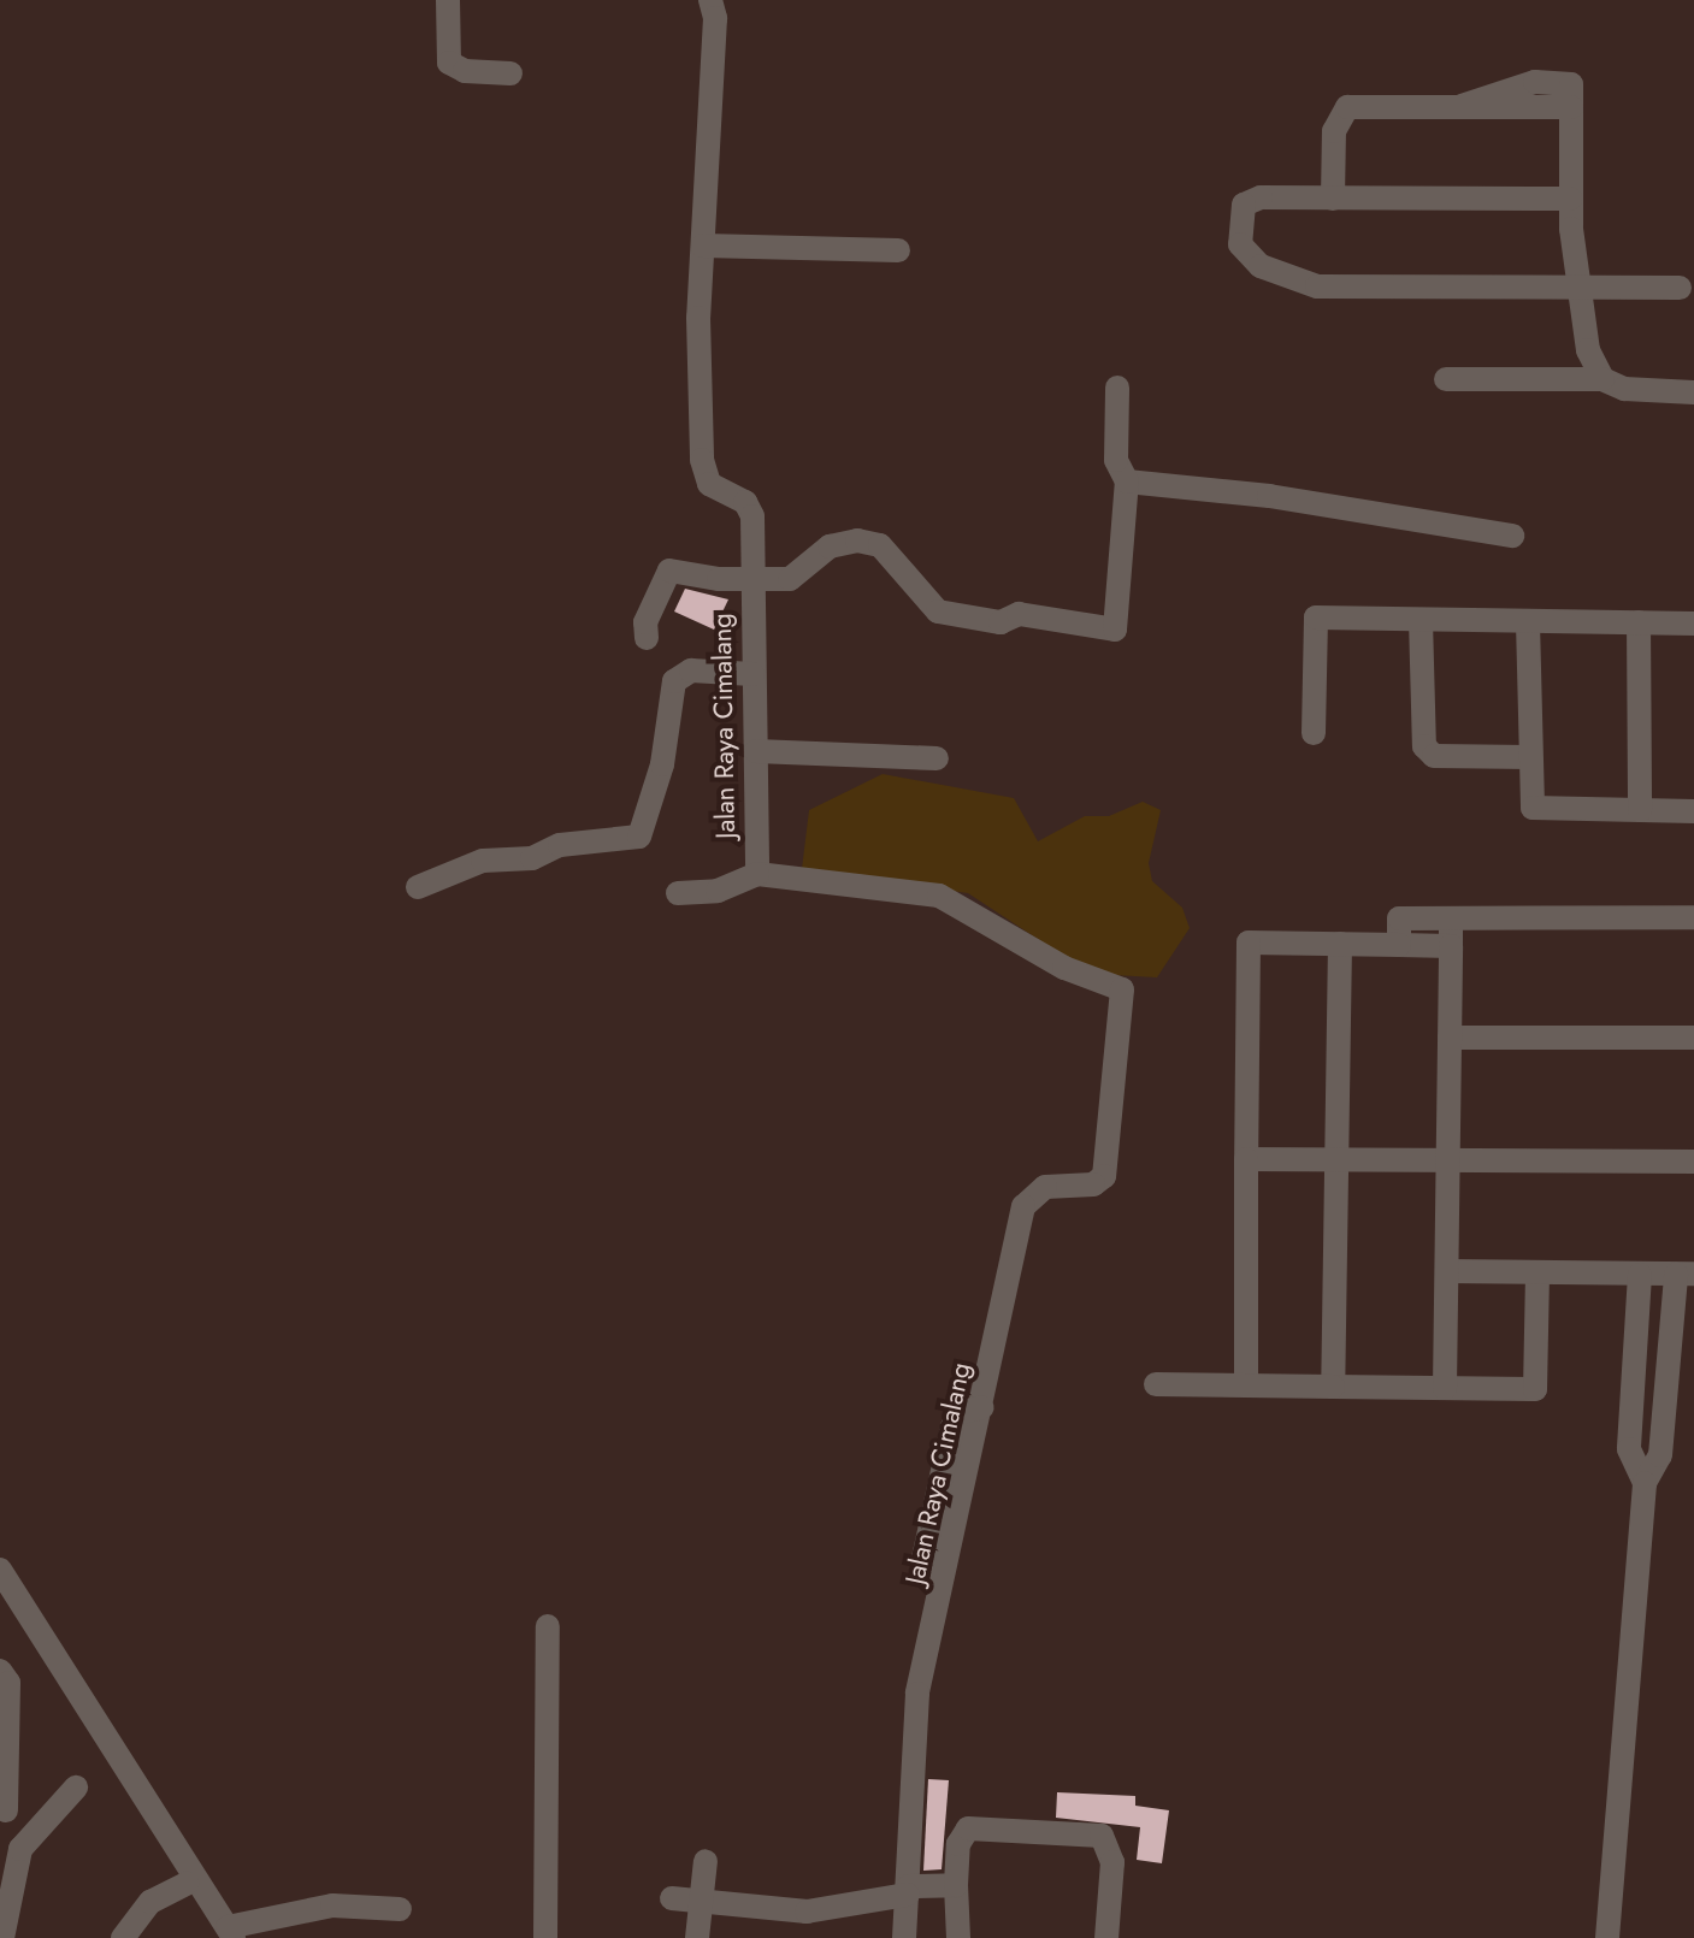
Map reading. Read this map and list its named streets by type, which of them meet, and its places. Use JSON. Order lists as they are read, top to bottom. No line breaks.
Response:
{"streets":{"street":["Jalan Raya Cimalang"]}}
